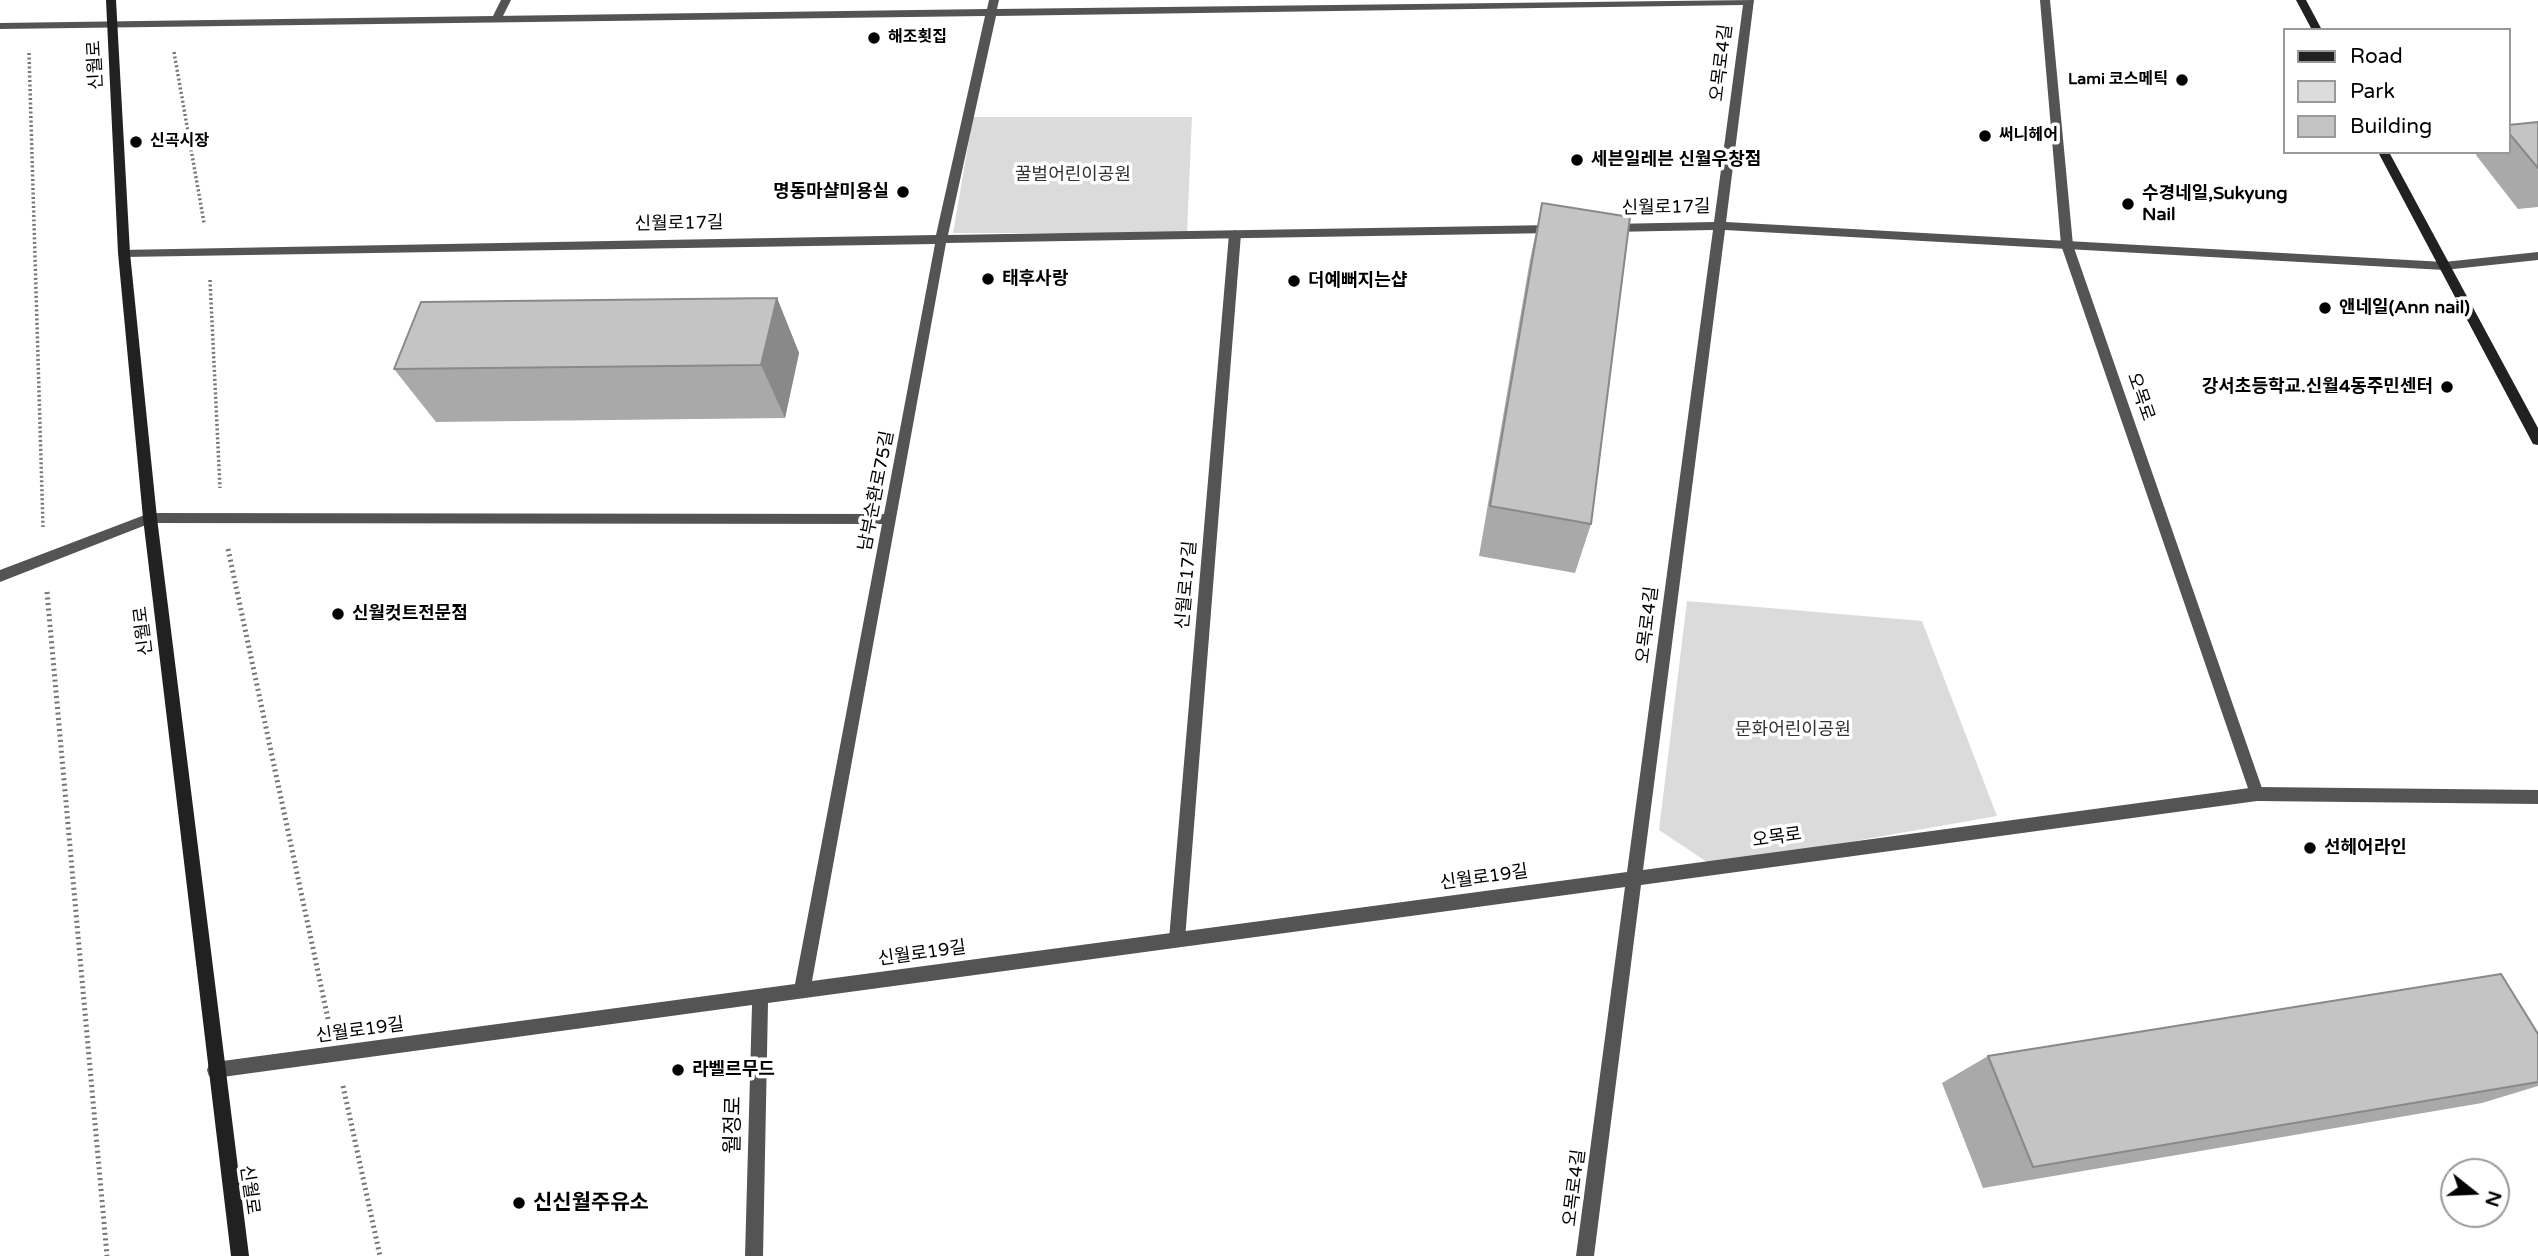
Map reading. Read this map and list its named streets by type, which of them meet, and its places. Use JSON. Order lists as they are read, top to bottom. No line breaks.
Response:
{"streets":{"main road":["신월로"],"street":["오목로4길","신월로17길","오목로","남부순환로75길","신월로19길","월정로"]},"crossings":[["오목로4길","신월로17길"],["오목로4길","오목로"],["오목로4길","신월로19길"],["신월로","신월로17길"],["신월로","신월로19길"],["신월로17길","오목로"],["신월로17길","남부순환로75길"],["신월로17길","신월로19길"],["오목로","신월로19길"],["남부순환로75길","신월로19길"],["신월로19길","월정로"]],"parks":["꿀벌어린이공원","문화어린이공원"],"places":["해조횟집","Lami 코스메틱","써니헤어","신곡시장","세븐일레븐 신월우창점","명동마샬미용실","수경네일,Sukyung Nail","태후사랑","더예뻐지는샵","앤네일(Ann nail)","강서초등학교.신월4동주민센터","신월컷트전문점","선헤어라인","라벨르무드","신신월주유소"],"legend":["Road","Park","Building"],"north":"right"}
